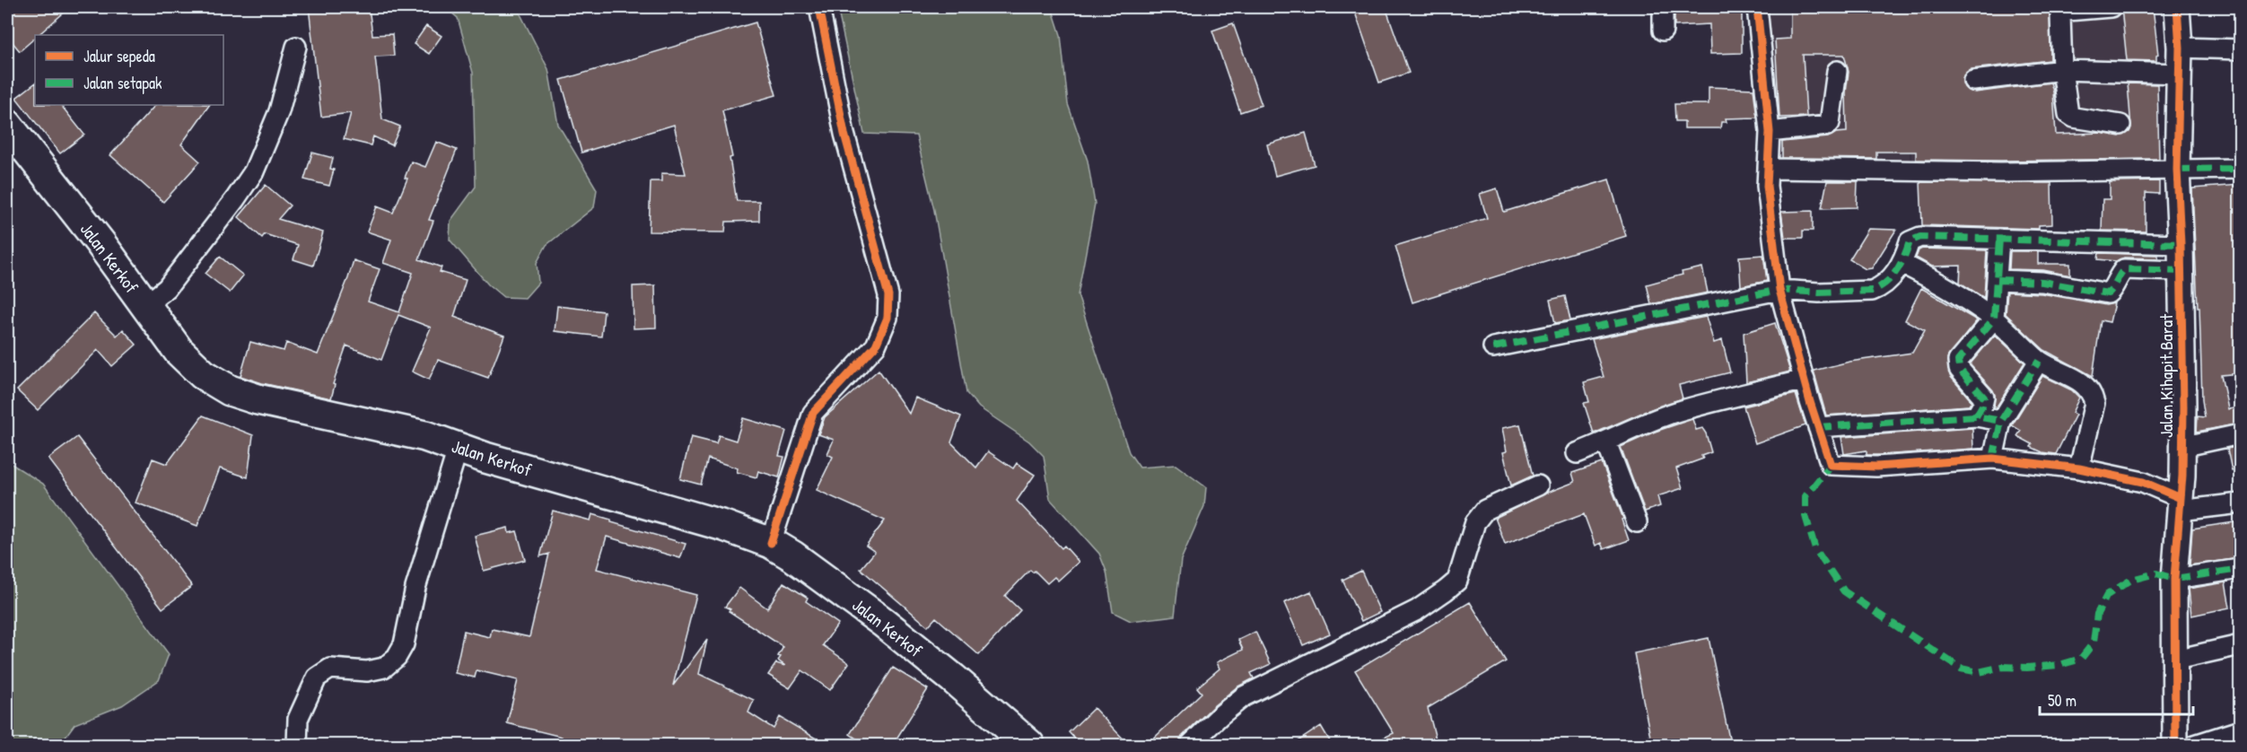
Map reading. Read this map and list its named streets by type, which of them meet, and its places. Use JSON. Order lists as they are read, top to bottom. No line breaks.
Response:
{"streets":{"main road":["Jalan Kerkof"],"street":["Jalan Kihapit Barat"]},"legend":["Jalur sepeda","Jalan setapak"],"scale_bar":"50 m"}
